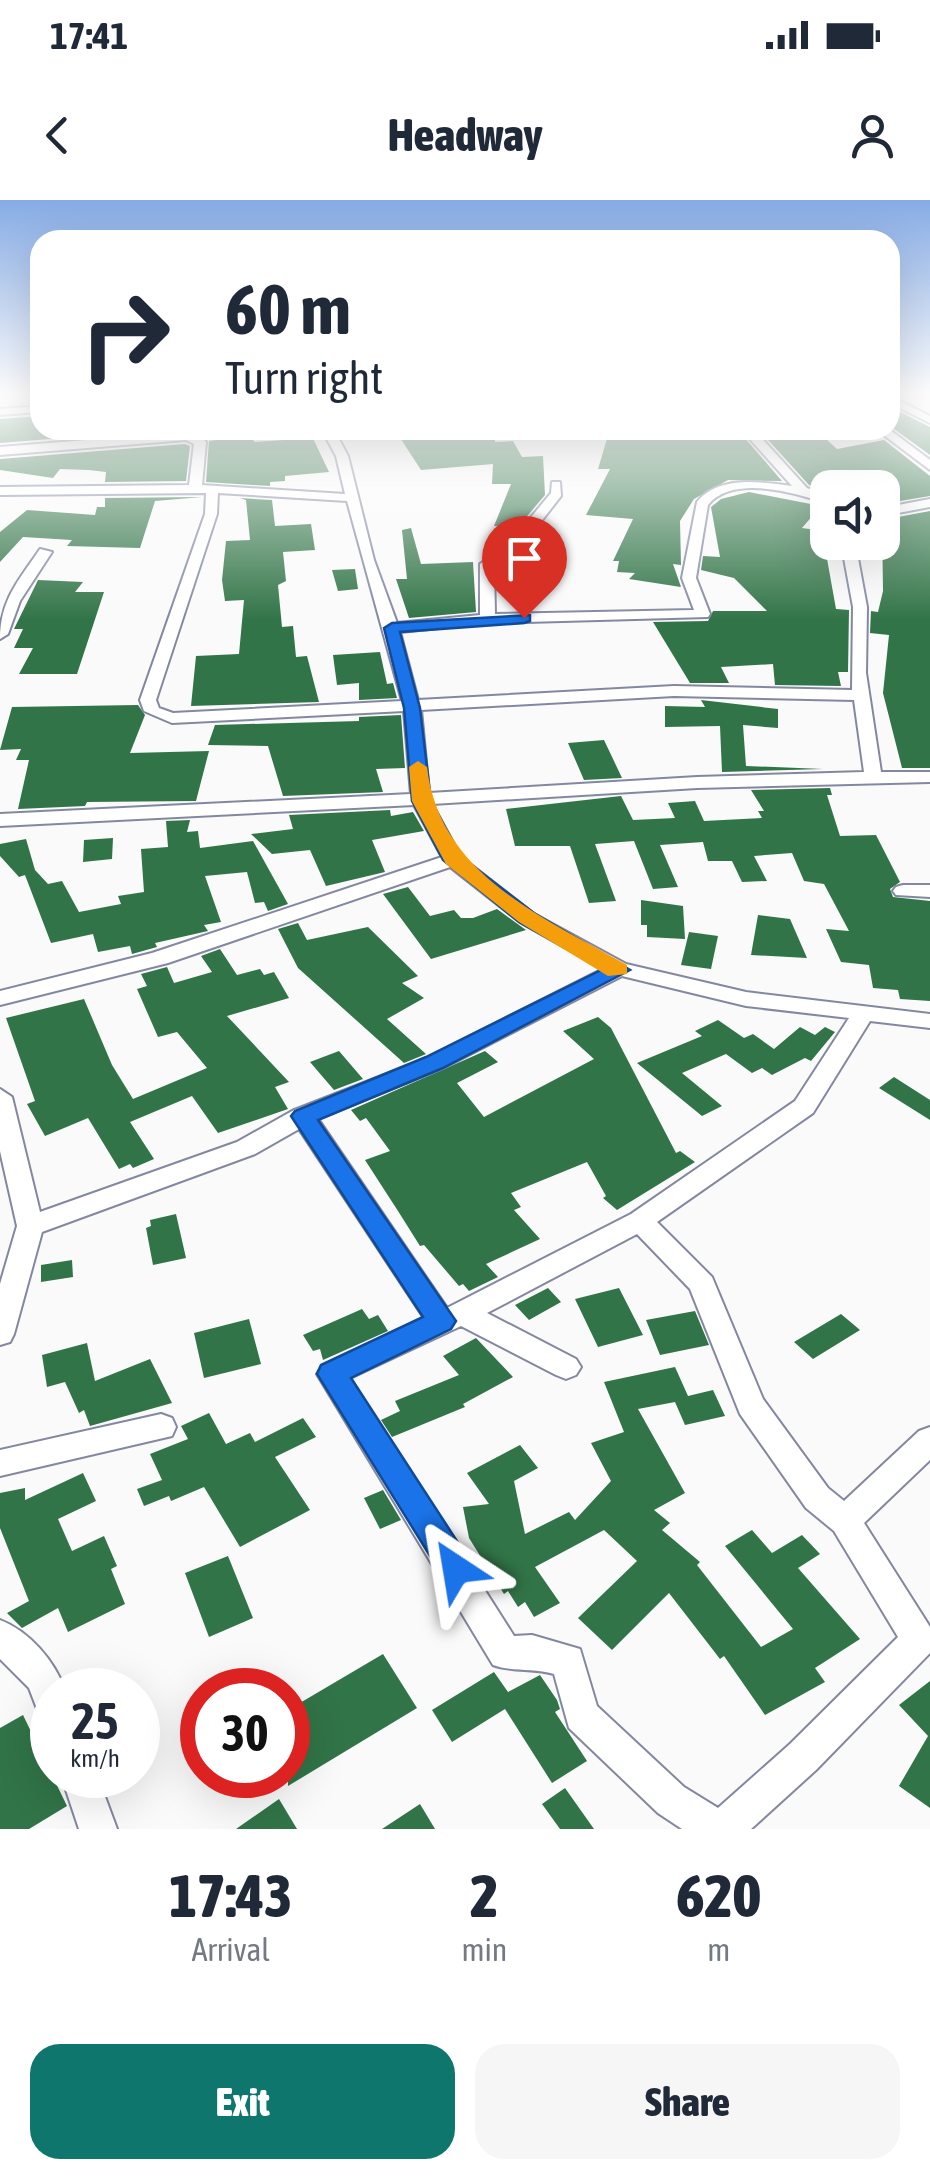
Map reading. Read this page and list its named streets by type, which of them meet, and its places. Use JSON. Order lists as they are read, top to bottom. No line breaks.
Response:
{"page":{"status":"17:41","header":"Headway","turn":["60 m","Turn right"],"speed":"25 km/h","limit":"30","eta":["17:43","Arrival","2","min","620","m"],"buttons":["Exit","Share"]}}
